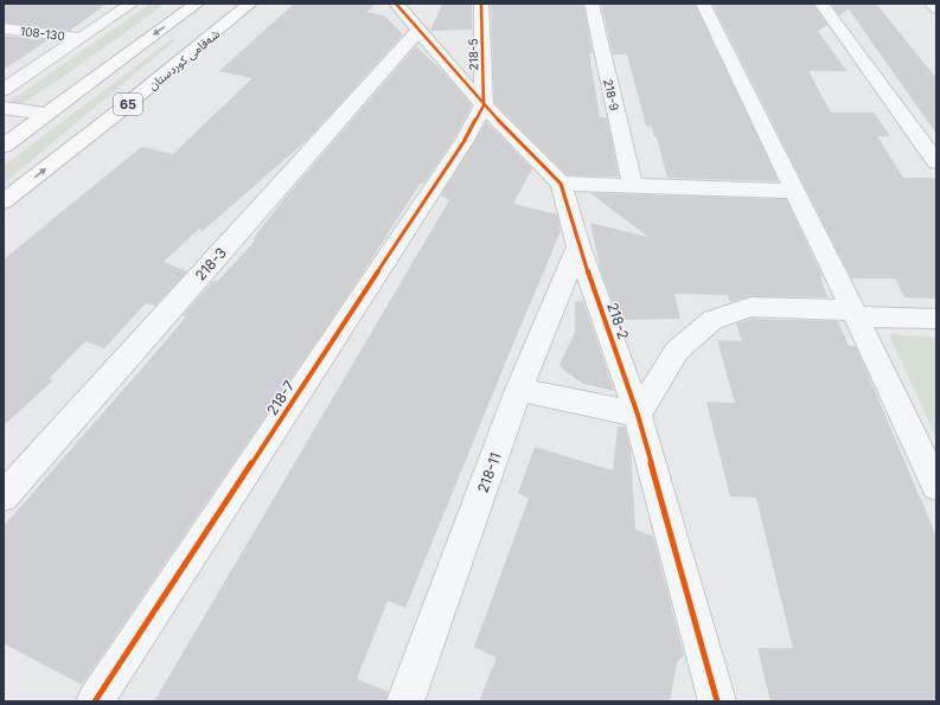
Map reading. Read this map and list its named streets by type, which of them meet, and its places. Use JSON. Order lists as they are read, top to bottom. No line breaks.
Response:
{"streets":{"highway":["شەقامی کوردستان","65"],"street":["108-130","218-5","218-9","218-3","218-2","218-7","218-11"]},"crossings":[["218-5","218-2"],["218-5","218-7"],["218-3","218-2"],["218-2","218-7"],["218-2","218-11"]]}
